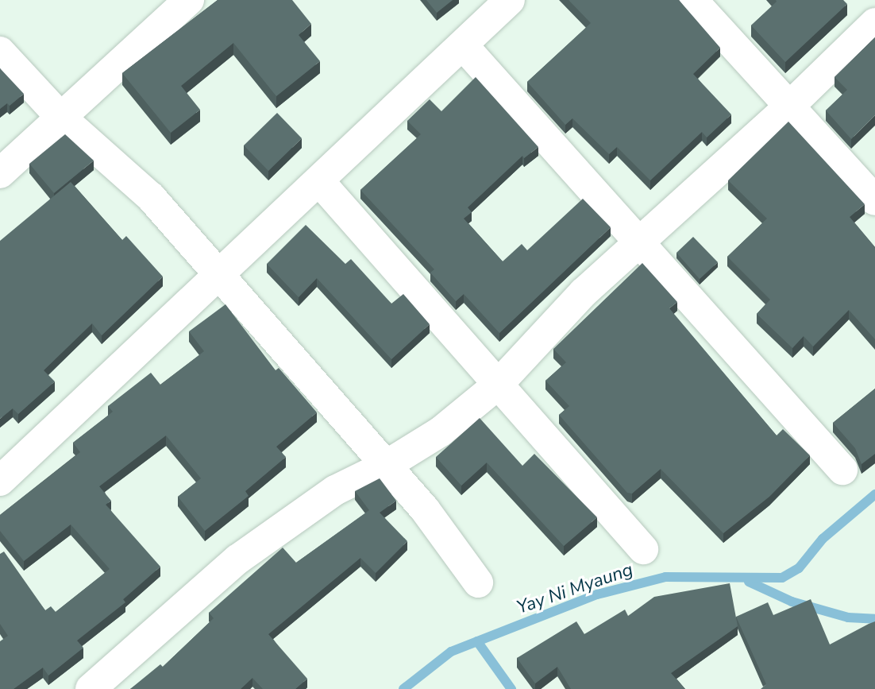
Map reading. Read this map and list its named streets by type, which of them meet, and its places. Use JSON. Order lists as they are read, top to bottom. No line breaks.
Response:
{"water":["Yay Ni Myaung"]}
